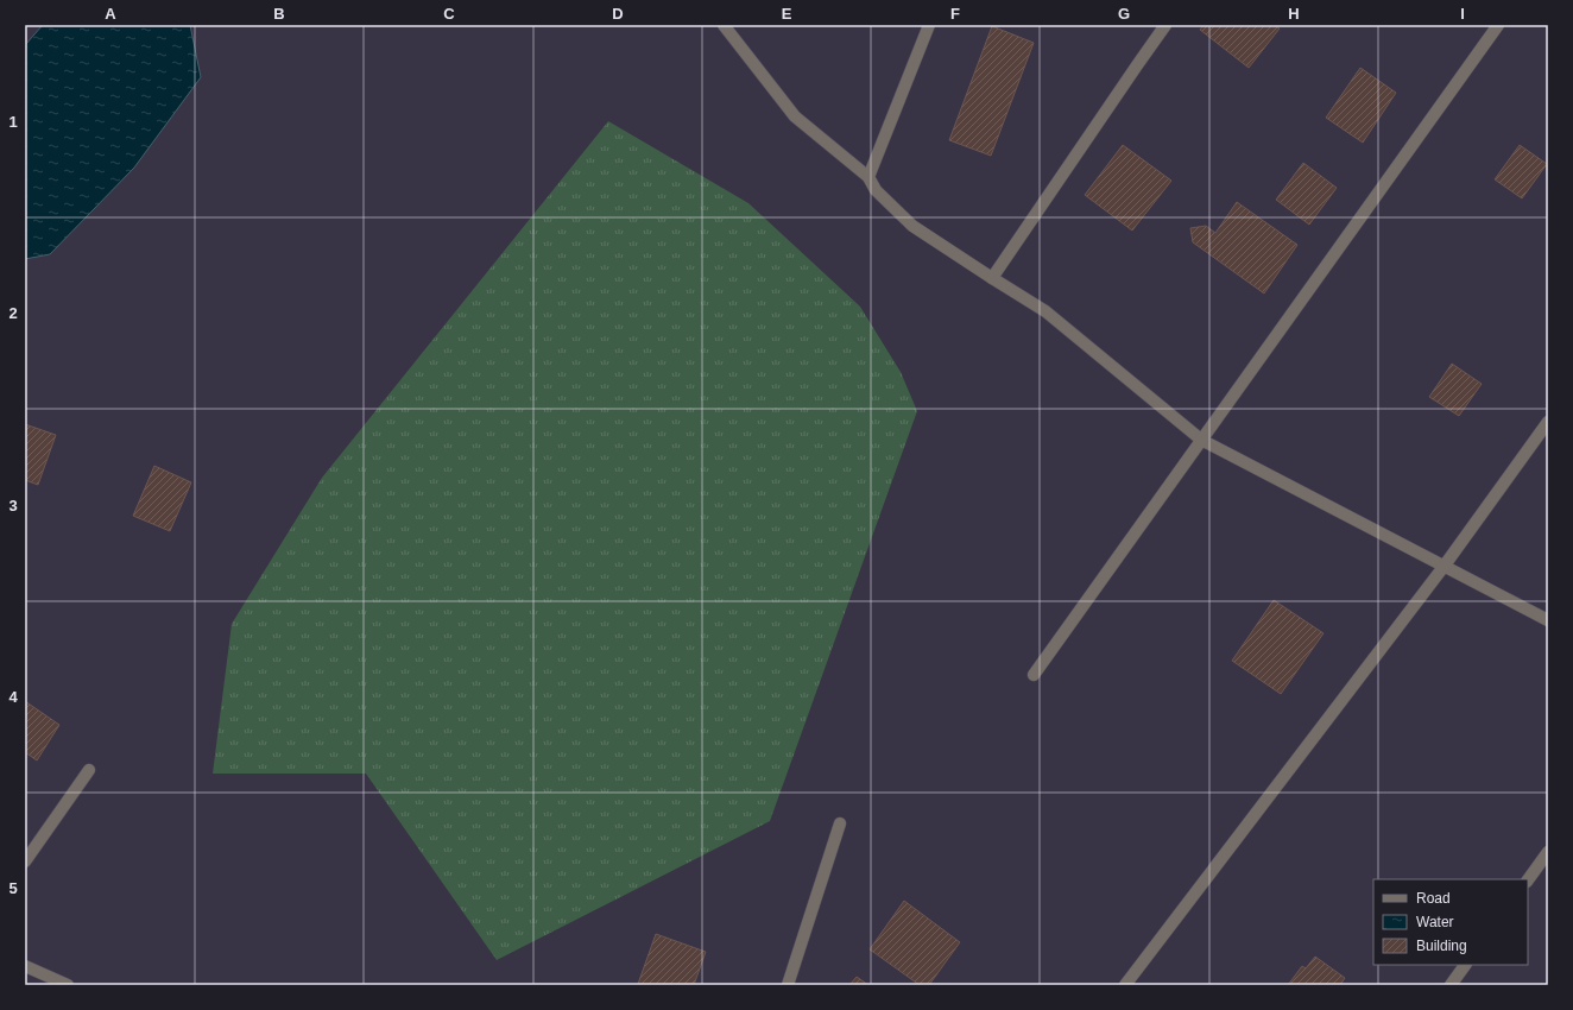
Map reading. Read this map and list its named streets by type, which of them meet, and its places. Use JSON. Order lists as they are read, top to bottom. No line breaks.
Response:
{"legend":["Road","Water","Building"],"grid":{"columns":["A","B","C","D","E","F","G","H","I"],"rows":["1","2","3","4","5"]}}
